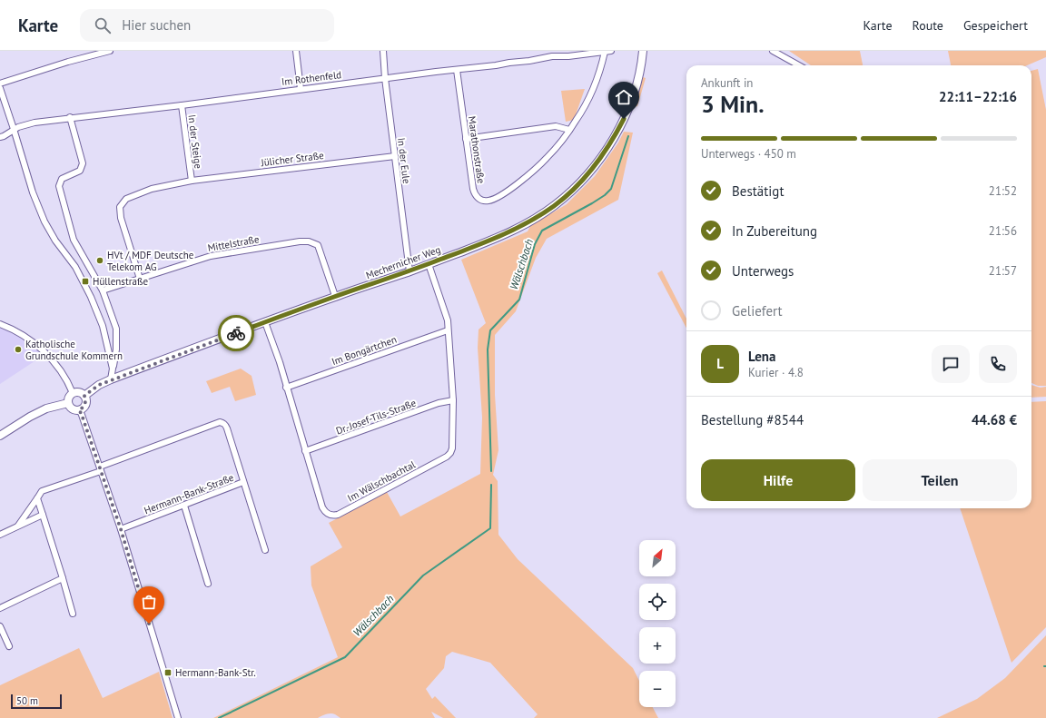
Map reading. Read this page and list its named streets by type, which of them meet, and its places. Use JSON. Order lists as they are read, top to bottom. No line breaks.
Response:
{"streets":{"street":["Im Rothenfeld","In der Steige","Marathonstraße","Jülicher Straße","In der Eule","Mittelstraße","Mechernicher Weg","Im Bongärtchen","Dr.-Josef-Tils-Straße","Im Wälschbachtal","Hermann-Bank-Straße"]},"crossings":[["Im Rothenfeld","In der Steige"],["Im Rothenfeld","Marathonstraße"],["Im Rothenfeld","In der Eule"],["In der Steige","Jülicher Straße"],["In der Steige","Mittelstraße"],["Jülicher Straße","In der Eule"],["In der Eule","Mechernicher Weg"],["Mittelstraße","Mechernicher Weg"],["Mechernicher Weg","Im Wälschbachtal"],["Im Bongärtchen","Im Wälschbachtal"],["Dr.-Josef-Tils-Straße","Im Wälschbachtal"]],"water":["Wälschbach"],"places":{"other":["HVt / MDF Deutsche Telekom AG","Katholische Grundschule Kommern"],"transit":["Hüllenstraße","Hermann-Bank-Str."]},"scale_bar":"50 m","north":"top right","page":{"header":"Karte","search":"Hier suchen","nav":["Karte","Route","Gespeichert"],"heading":["3 Min.","Ankunft in","22:11–22:16"],"panel":["Lena","Kurier · 4.8","Bestellung #8544","44.68 €"],"bar":"Unterwegs · 450 m","list":[["Bestätigt","21:52"],["In Zubereitung","21:56"],["Unterwegs","21:57"],"Geliefert"],"round":"L","buttons":["Hilfe","Teilen"],"map_buttons":["+","−"],"scale":"50 m"}}
